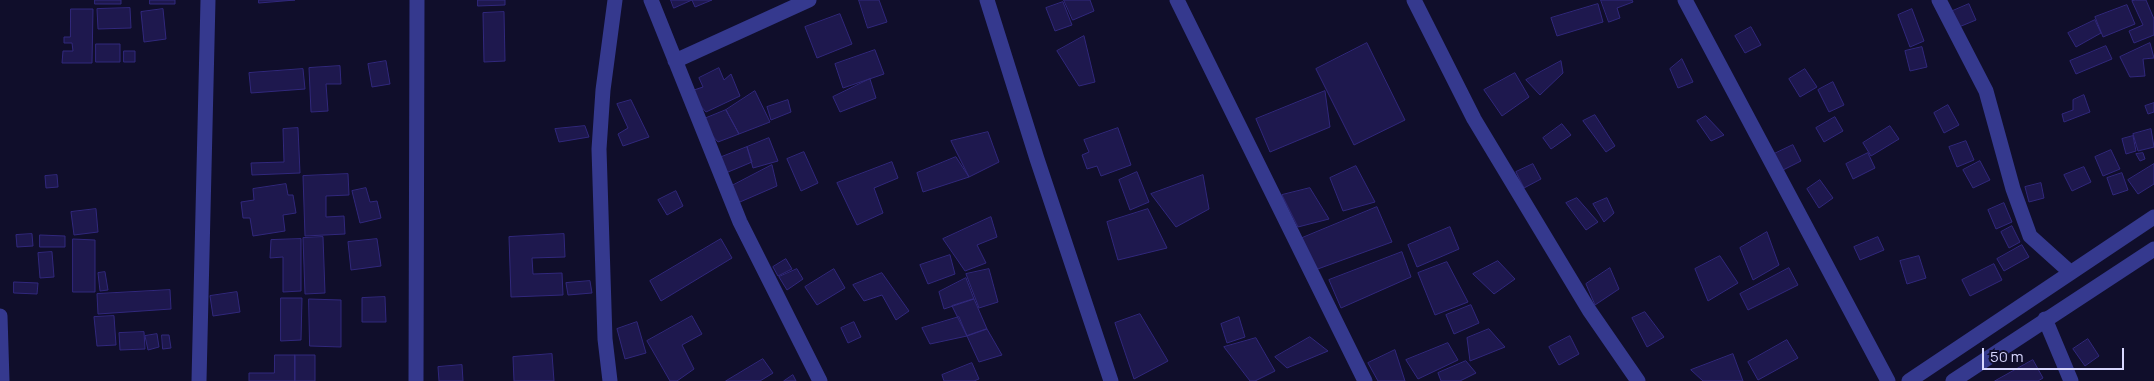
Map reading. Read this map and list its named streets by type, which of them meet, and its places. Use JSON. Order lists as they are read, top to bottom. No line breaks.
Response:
{"scale_bar":"50 m"}
